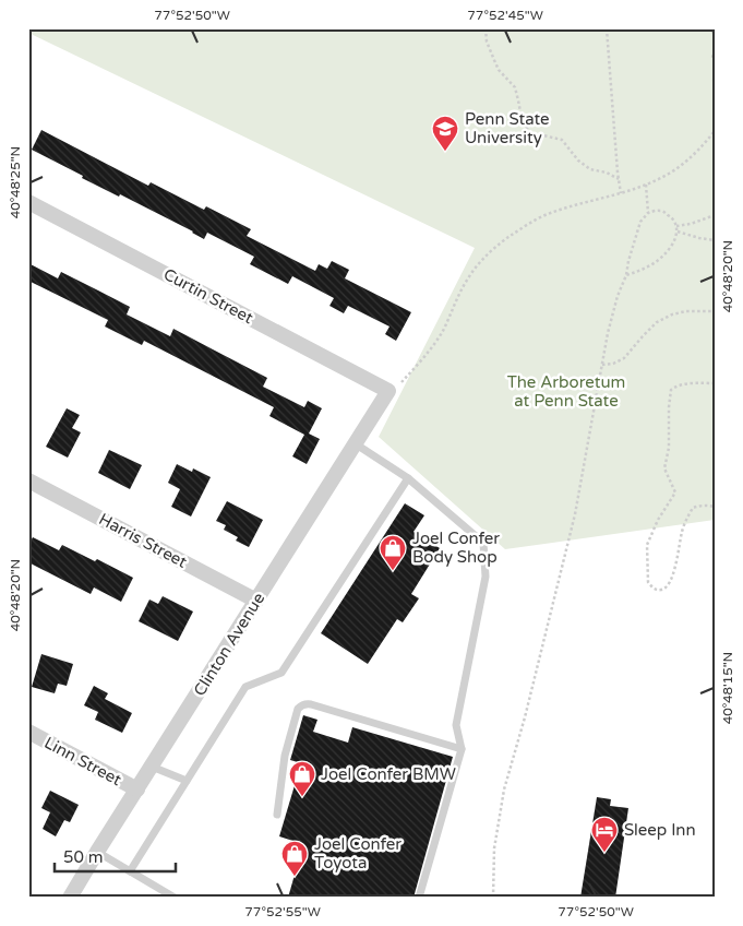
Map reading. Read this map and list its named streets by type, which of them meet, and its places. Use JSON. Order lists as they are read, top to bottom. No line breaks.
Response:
{"streets":{"street":["Curtin Street","Harris Street","Clinton Avenue","Linn Street"]},"crossings":[["Curtin Street","Clinton Avenue"],["Harris Street","Clinton Avenue"],["Clinton Avenue","Linn Street"]],"parks":["The Arboretum at Penn State"],"places":{"school or university":["Penn State University"],"shop":["Joel Confer Body Shop","Joel Confer BMW","Joel Confer Toyota"],"hotel":["Sleep Inn"]},"scale_bar":"50 m","coordinates":["77°52'50\"W","77°52'45\"W","40°48'25\"N","40°48'20\"N","40°48'15\"N","77°52'55\"W"]}
